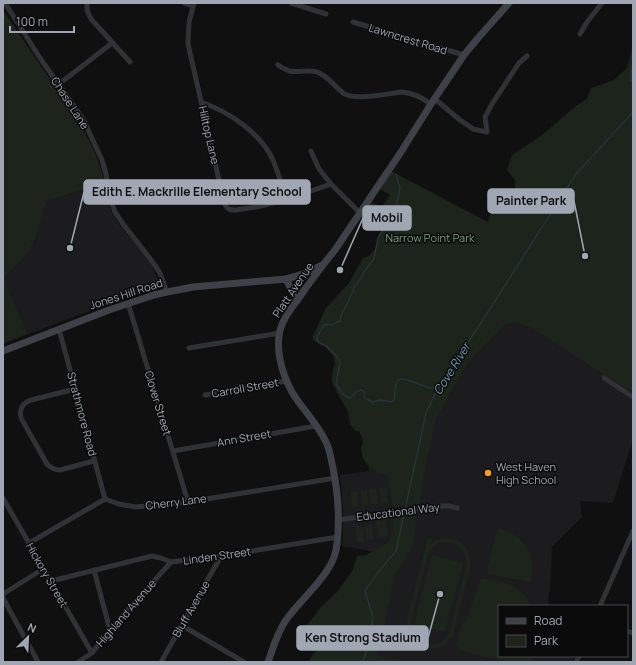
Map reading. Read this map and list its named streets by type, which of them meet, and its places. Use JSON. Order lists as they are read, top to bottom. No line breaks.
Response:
{"streets":{"main road":["Platt Avenue","Jones Hill Road"],"street":["Lawncrest Road","Chase Lane","Hilltop Lane","Carroll Street","Clover Street","Strathmore Road","Ann Street","Cherry Lane","Educational Way","Linden Street","Hickory Street","Bluff Avenue","Highland Avenue"]},"crossings":[["Lawncrest Road","Platt Avenue"],["Chase Lane","Jones Hill Road"],["Platt Avenue","Jones Hill Road"],["Platt Avenue","Carroll Street"],["Platt Avenue","Ann Street"],["Platt Avenue","Cherry Lane"],["Platt Avenue","Educational Way"],["Platt Avenue","Linden Street"],["Jones Hill Road","Clover Street"],["Jones Hill Road","Strathmore Road"],["Clover Street","Ann Street"],["Clover Street","Cherry Lane"],["Strathmore Road","Cherry Lane"],["Linden Street","Hickory Street"],["Linden Street","Bluff Avenue"],["Linden Street","Highland Avenue"],["Hickory Street","Highland Avenue"]],"water":["Cove River"],"parks":["Narrow Point Park"],"places":["Edith E. Mackrille Elementary School","Painter Park","Mobil","West Haven High School","Ken Strong Stadium"],"legend":["Road","Park"],"scale_bar":"100 m","north":"top right"}
